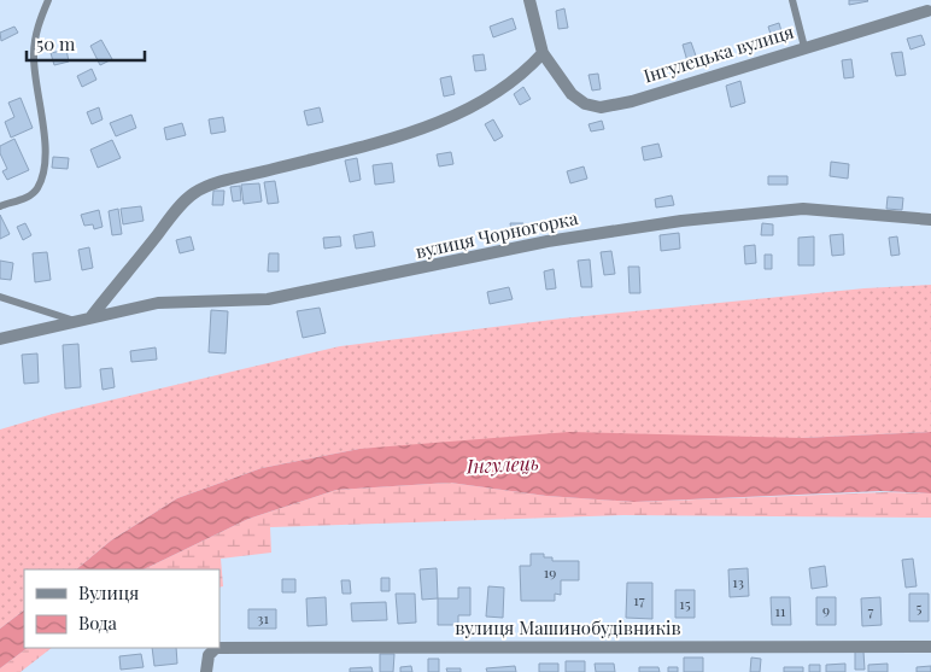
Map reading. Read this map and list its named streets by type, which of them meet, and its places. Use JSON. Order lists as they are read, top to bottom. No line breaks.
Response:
{"streets":{"street":["Інгулецька вулиця","вулиця Чорногорка","вулиця Машинобудівників"]},"water":["Інгулець"],"house_numbers":["19","13","17","15","5","9","11","7","31"],"legend":["Вулиця","Вода"],"scale_bar":"50 m"}
